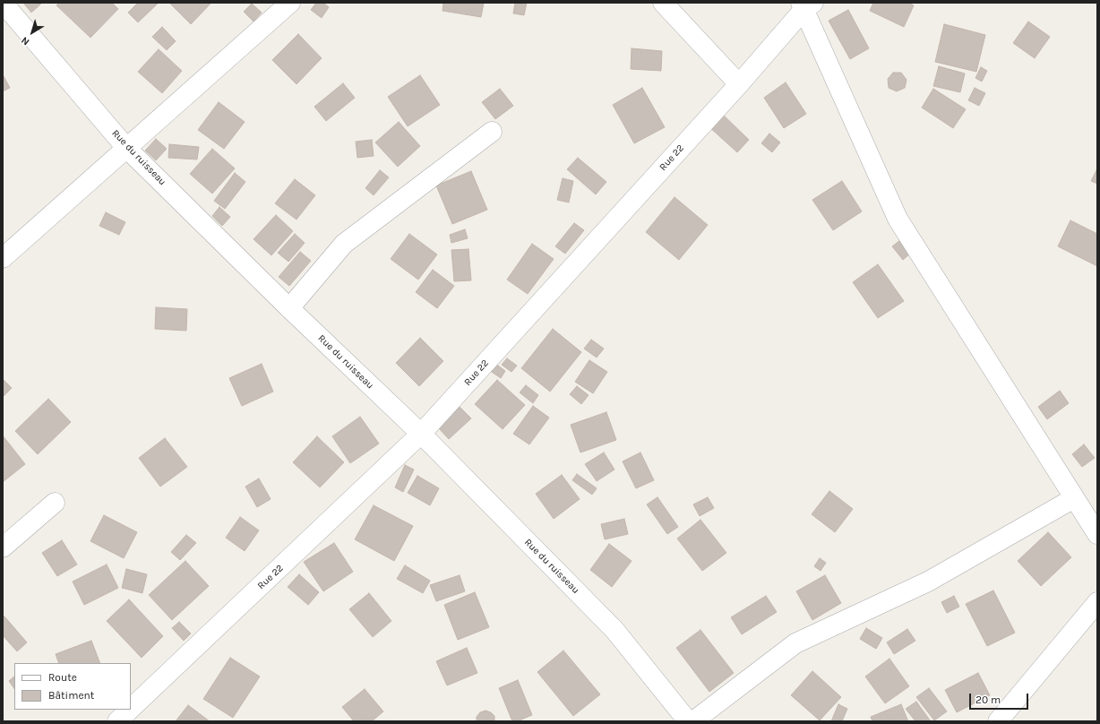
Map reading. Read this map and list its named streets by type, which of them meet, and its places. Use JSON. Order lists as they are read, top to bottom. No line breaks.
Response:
{"streets":{"street":["Rue du ruisseau","Rue 22"]},"crossings":[["Rue du ruisseau","Rue 22"]],"legend":["Route","Bâtiment"],"scale_bar":"20 m","north":"bottom left"}
